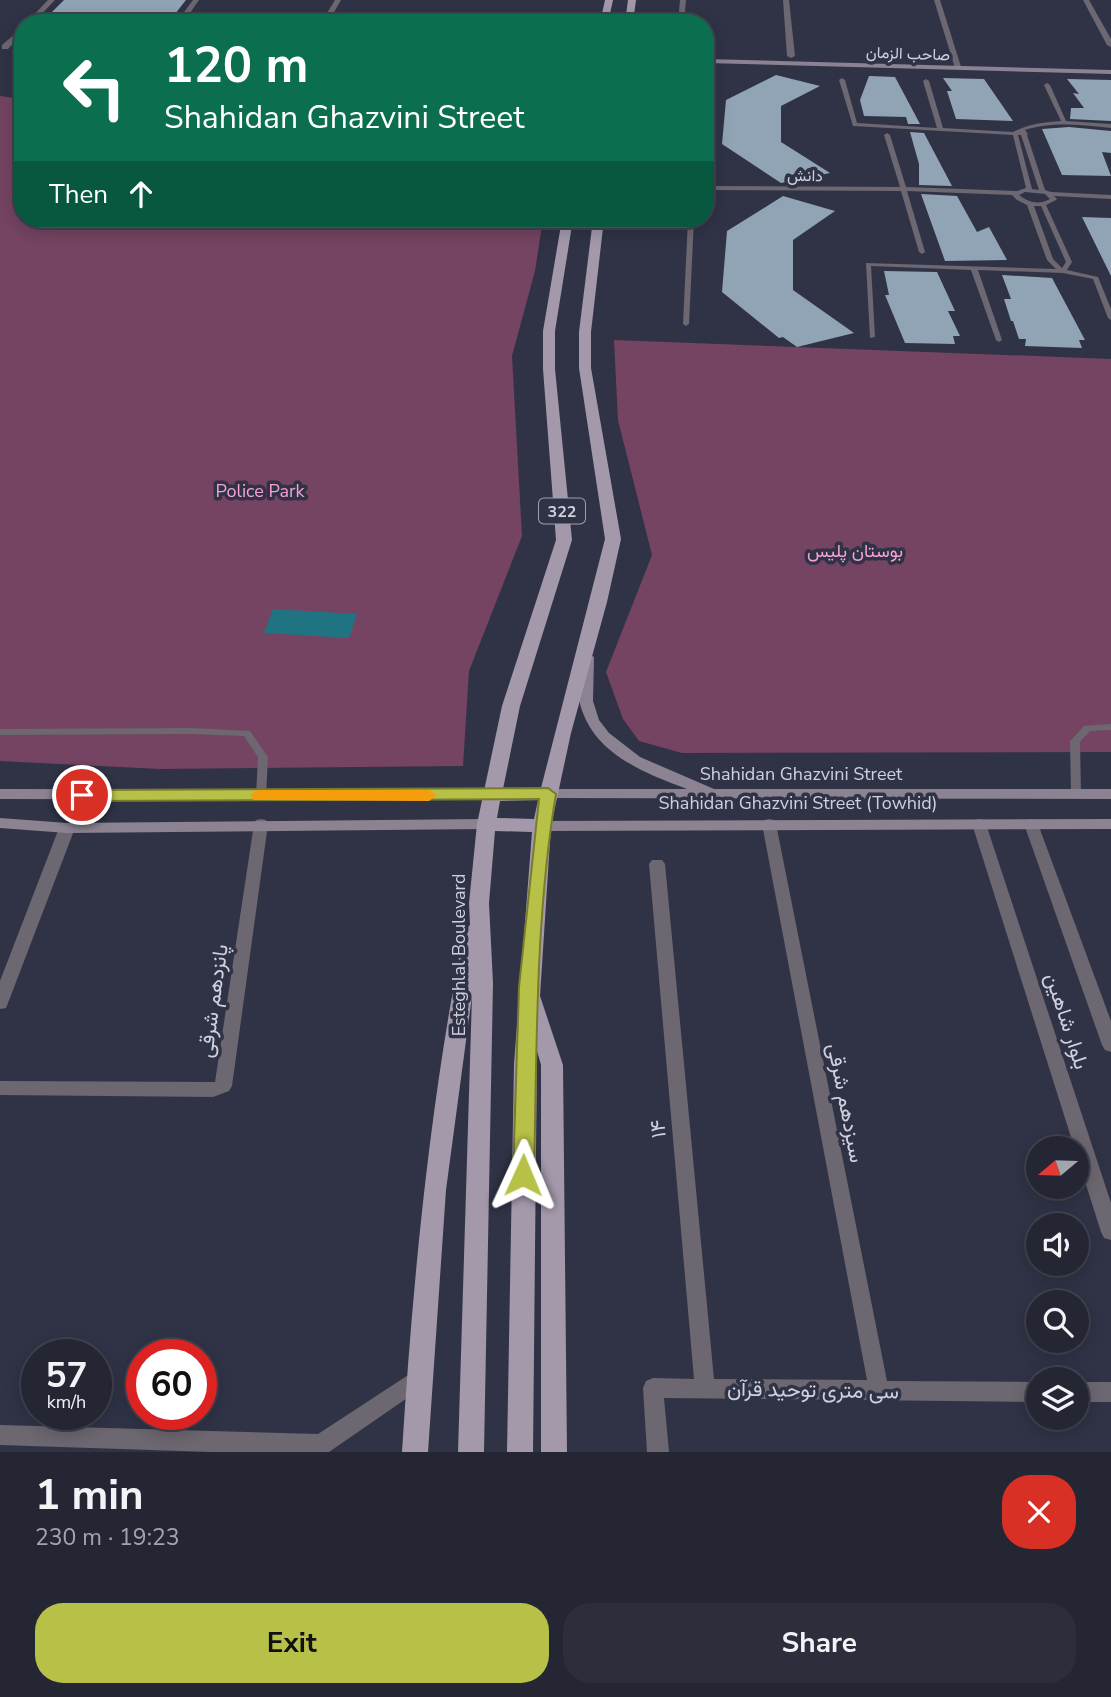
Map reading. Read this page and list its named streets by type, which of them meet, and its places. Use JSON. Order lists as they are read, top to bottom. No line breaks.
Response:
{"streets":{"main road":["صاحب الزمان","322","Shahidan Ghazvini Street","Shahidan Ghazvini Street (Towhid)","Esteghlal Boulevard"],"street":["پانزدهم شرقی","بلوار شاهین","سیزدهم شرقی","۱۴","سی متری توحید قرآن"],"lane":["دانش"]},"crossings":[["322","Shahidan Ghazvini Street"],["322","Shahidan Ghazvini Street (Towhid)"],["Shahidan Ghazvini Street","Esteghlal Boulevard"],["Shahidan Ghazvini Street (Towhid)","Esteghlal Boulevard"],["Shahidan Ghazvini Street (Towhid)","بلوار شاهین"],["Shahidan Ghazvini Street (Towhid)","سیزدهم شرقی"],["سیزدهم شرقی","سی متری توحید قرآن"],["۱۴","سی متری توحید قرآن"]],"parks":["Police Park","بوستان پلیس"],"north":"left","page":{"turn":["120 m","Shahidan Ghazvini Street"],"then":"Then","speed":"57 km/h","limit":"60","heading":["1 min","230 m · 19:23"],"buttons":["Exit","Share"]}}
